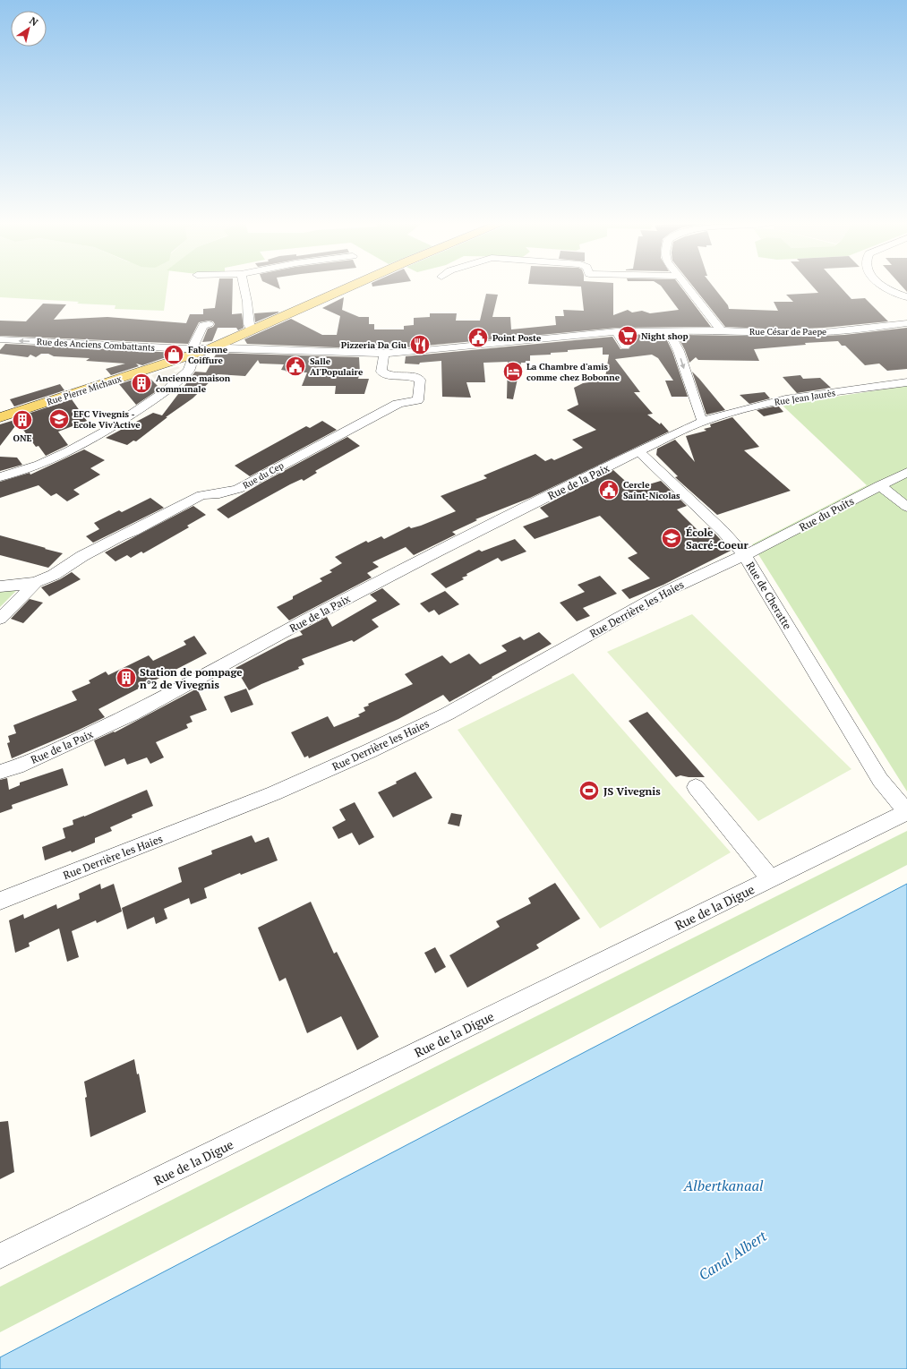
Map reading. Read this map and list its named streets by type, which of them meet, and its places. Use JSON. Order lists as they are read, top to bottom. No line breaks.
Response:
{"streets":{"main road":["Rue Pierre Michaux"],"street":["Rue César de Paepe","Rue des Anciens Combattants","Rue Jean Jaurès","Rue du Cep","Rue de la Paix","Rue du Puits","Rue de Cheratte","Rue Derrière les Haies","Rue de la Digue"]},"crossings":[["Rue César de Paepe","Rue Pierre Michaux"],["Rue César de Paepe","Rue du Cep"],["Rue des Anciens Combattants","Rue Pierre Michaux"],["Rue de la Paix","Rue de Cheratte"],["Rue du Puits","Rue de Cheratte"],["Rue du Puits","Rue Derrière les Haies"],["Rue de Cheratte","Rue Derrière les Haies"],["Rue de Cheratte","Rue de la Digue"]],"one_way":["Rue des Anciens Combattants"],"water":["Albertkanaal","Canal Albert"],"places":{"supermarket":["Night shop"],"public building":["Point Poste","Salle Al'Populaire","Cercle Saint-Nicolas"],"restaurant":["Pizzeria Da Giu"],"shop":["Fabienne Coiffure"],"hotel":["La Chambre d'amis comme chez Bobonne"],"building":["Ancienne maison communale","ONE","Station de pompage n°2 de Vivegnis"],"school or university":["EFC Vivegnis - Ecole Viv'Active","École Sacré-Coeur"],"sports":["JS Vivegnis"]},"north":"top right"}
